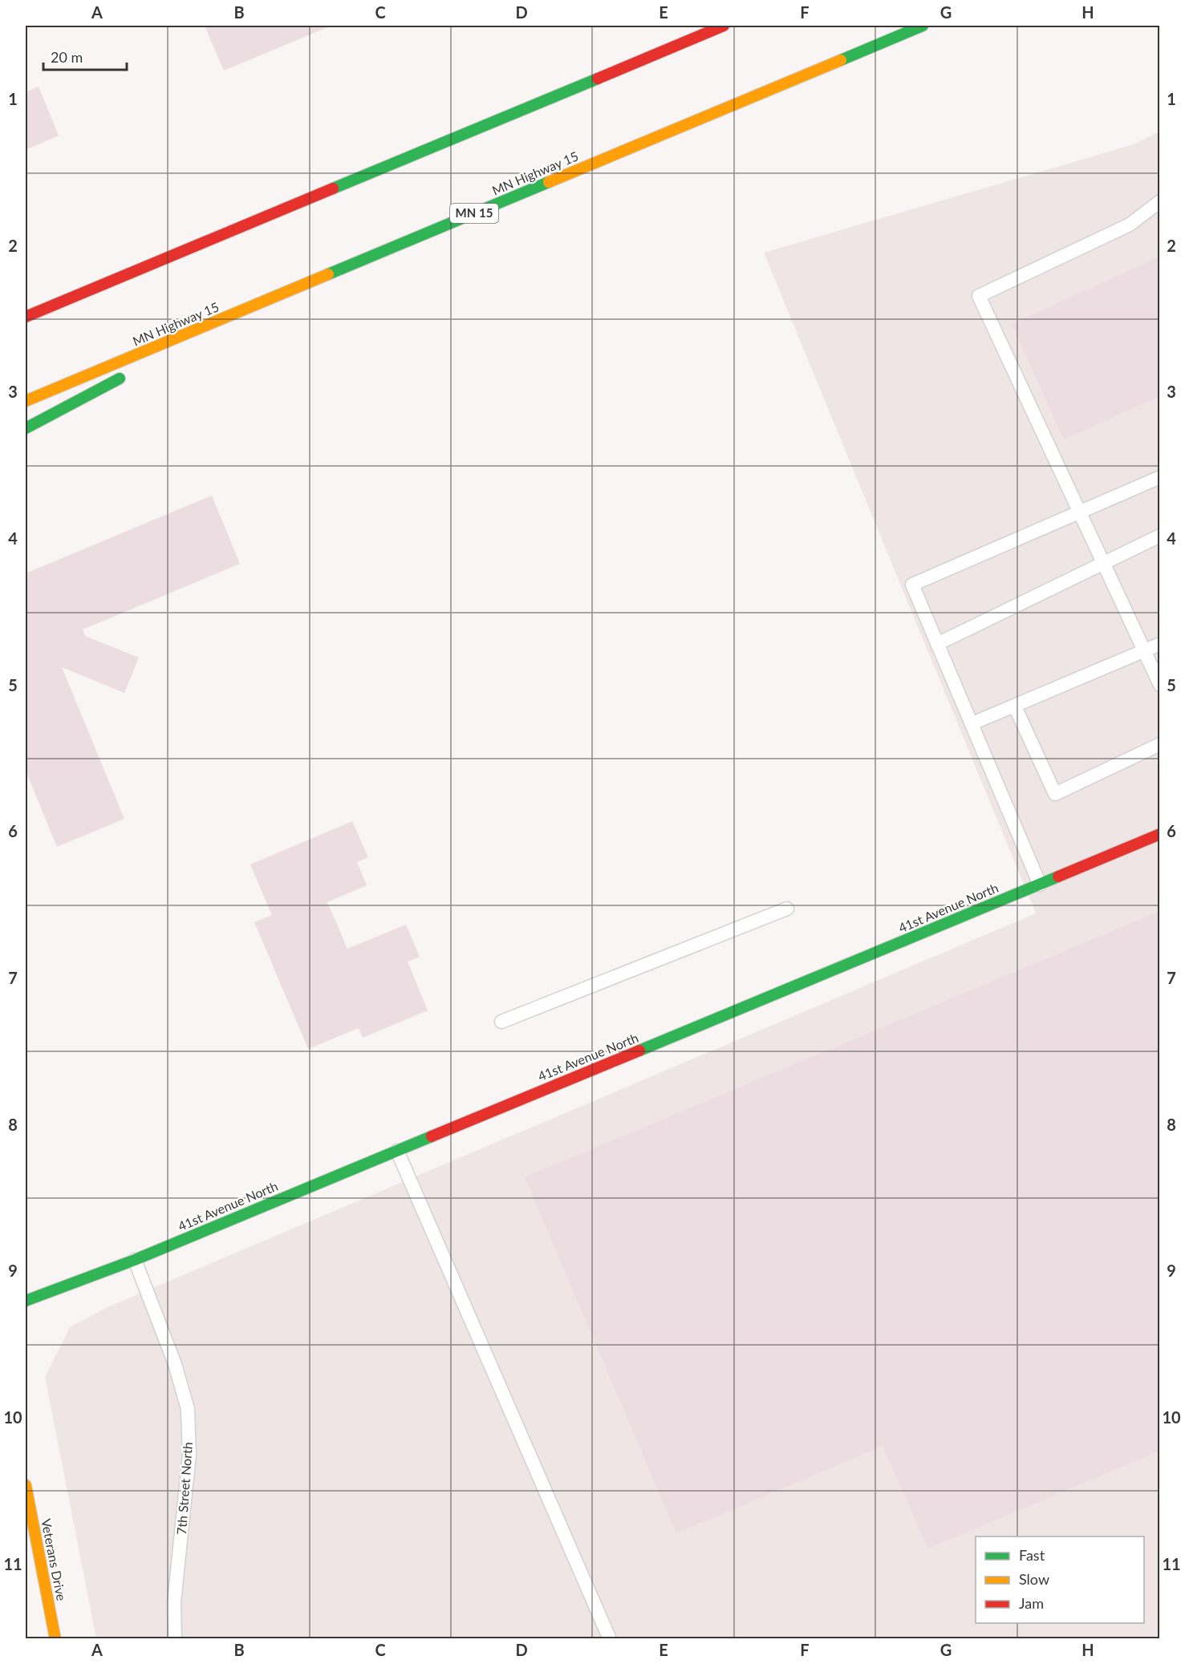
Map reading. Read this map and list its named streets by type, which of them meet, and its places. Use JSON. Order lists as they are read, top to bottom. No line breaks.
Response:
{"streets":{"main road":["MN Highway 15","MN 15","41st Avenue North","Veterans Drive"],"lane":["7th Street North"]},"crossings":[["41st Avenue North","7th Street North"]],"legend":["Fast","Slow","Jam"],"scale_bar":"20 m","grid":{"columns":["A","B","C","D","E","F","G","H"],"rows":["1","2","3","4","5","6","7","8","9","10","11"]}}
